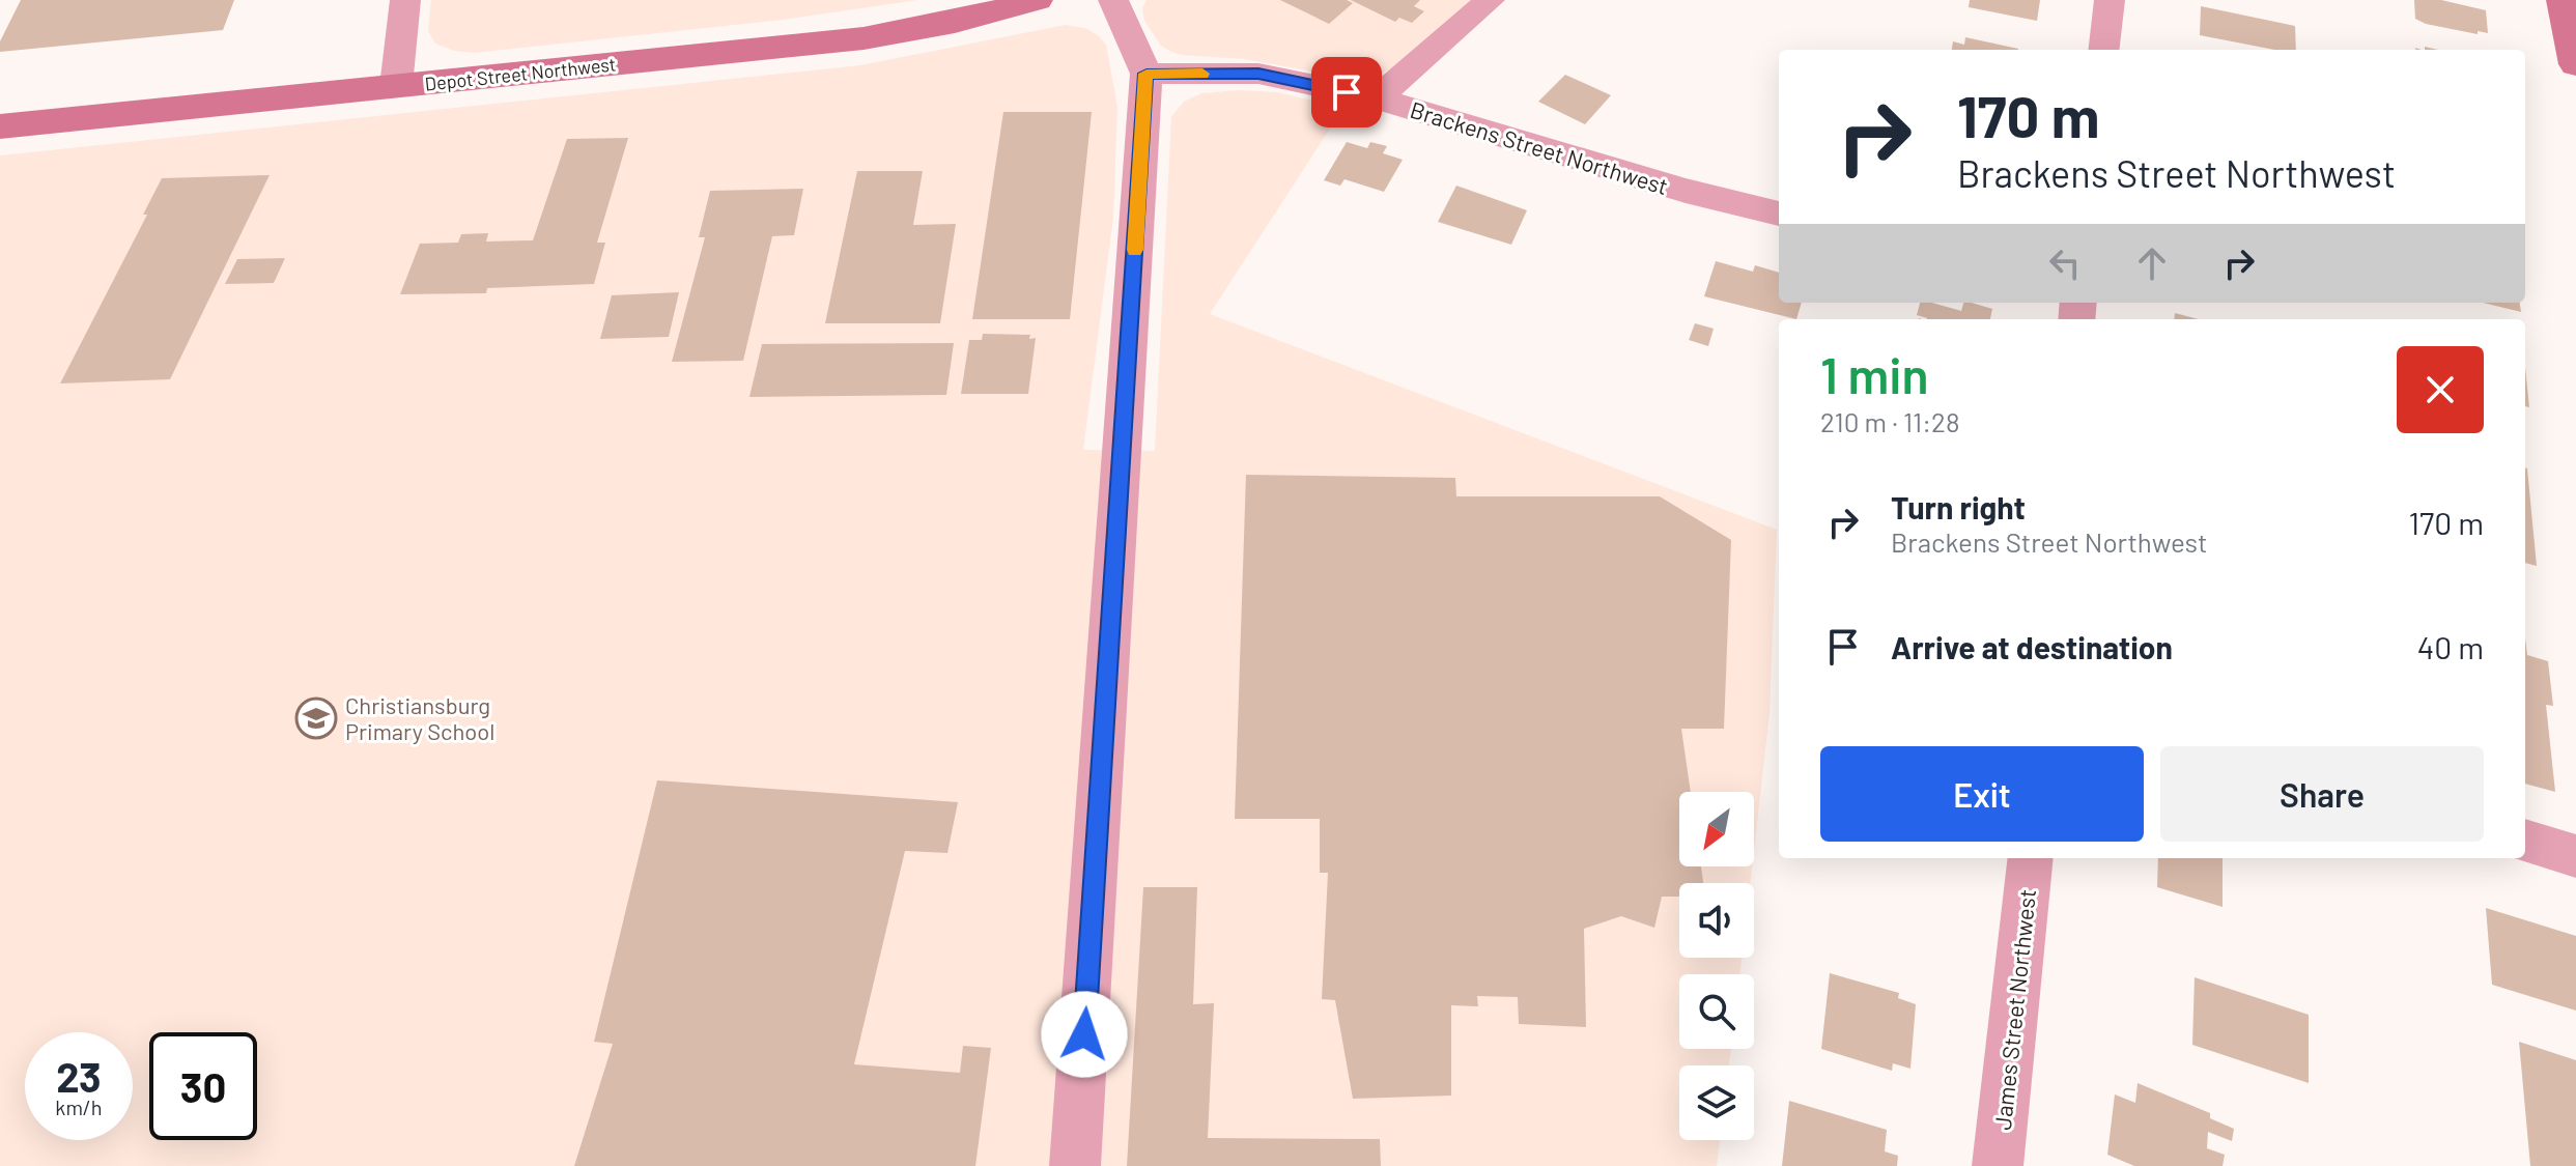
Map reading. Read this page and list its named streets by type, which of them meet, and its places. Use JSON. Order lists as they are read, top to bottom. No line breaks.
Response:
{"streets":{"main road":["Depot Street Northwest"],"street":["Brackens Street Northwest","James Street Northwest"]},"places":{"school or university":["Christiansburg Primary School"]},"north":"bottom left","page":{"turn":["170 m","Brackens Street Northwest"],"heading":["1 min","210 m · 11:28"],"list":[{"name":"Turn right","note":"Brackens Street Northwest","value":"170 m"},{"name":"Arrive at destination","value":"40 m"}],"buttons":["Exit","Share"],"speed":"23 km/h","limit":"30"}}
